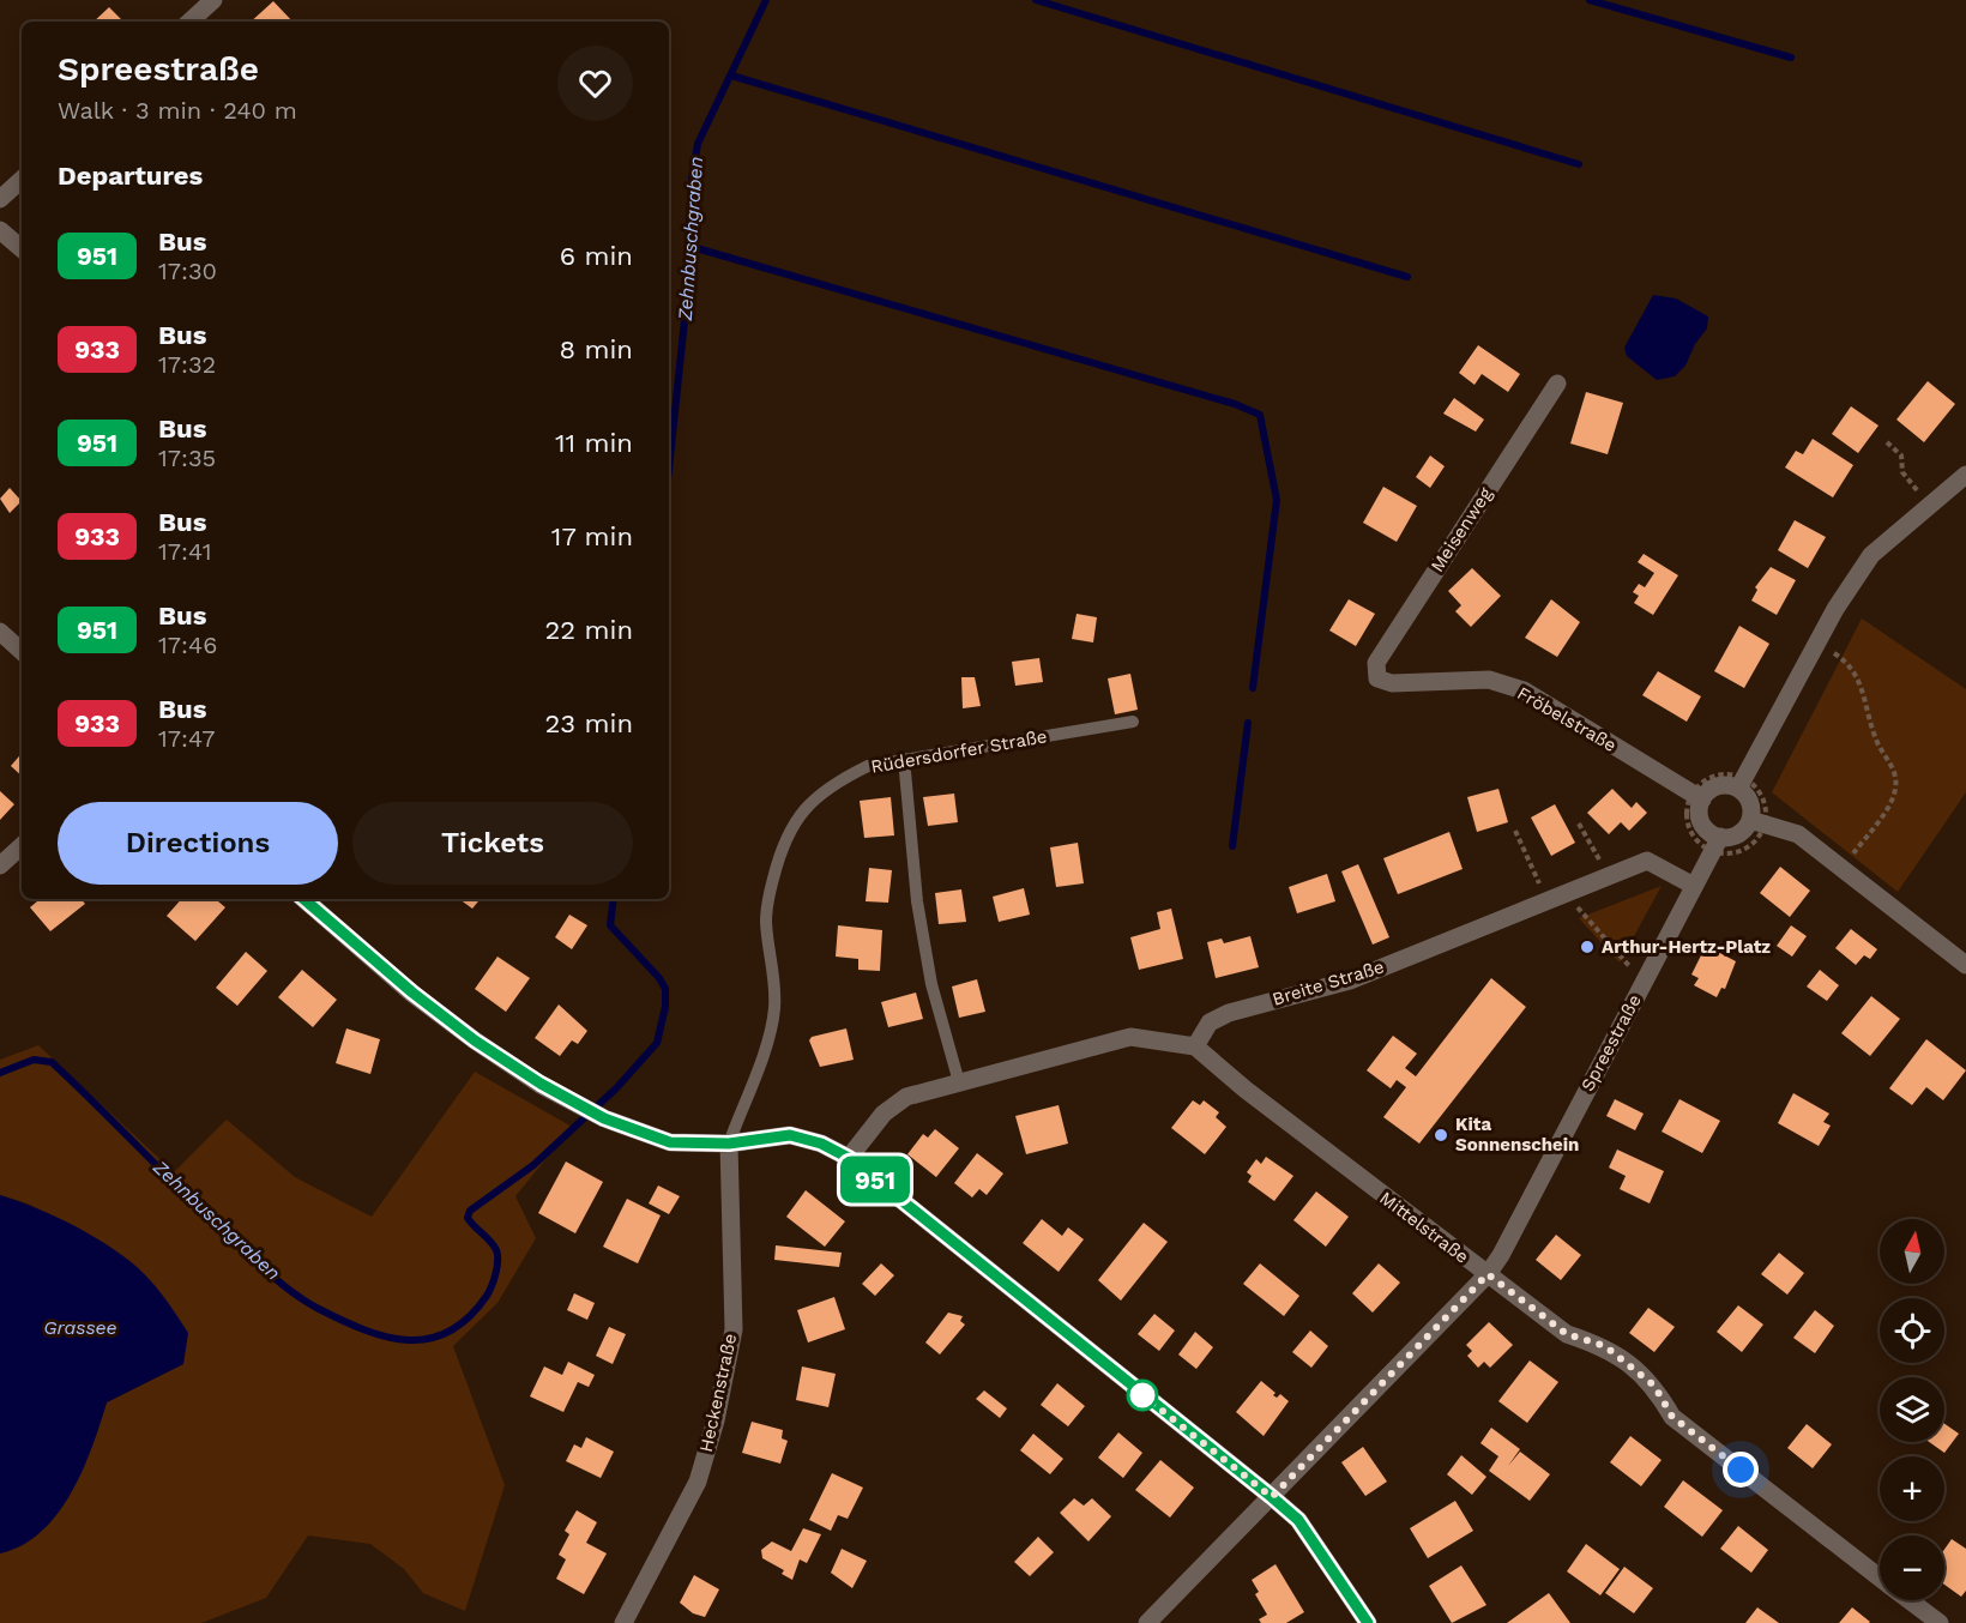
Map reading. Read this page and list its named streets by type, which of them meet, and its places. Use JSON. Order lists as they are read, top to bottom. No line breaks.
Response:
{"streets":{"street":["Meisenweg","Fröbelstraße","Breite Straße","Spreestraße","Mittelstraße","Heckenstraße"],"lane":["Rüdersdorfer Straße"]},"crossings":[["Meisenweg","Fröbelstraße"],["Fröbelstraße","Spreestraße"],["Rüdersdorfer Straße","Heckenstraße"],["Breite Straße","Spreestraße"],["Breite Straße","Mittelstraße"],["Spreestraße","Mittelstraße"]],"water":["Zehnbuschgraben","Grassee"],"places":["Arthur-Hertz-Platz","Kita Sonnenschein"],"lines":["bus line 951"],"north":"top","page":{"on_map":"951","heading":[["Spreestraße","Walk · 3 min · 240 m"],"Departures"],"list":[{"mark":"951","name":"Bus","note":"17:30","value":"6 min"},{"mark":"933","name":"Bus","note":"17:32","value":"8 min"},{"mark":"951","name":"Bus","note":"17:35","value":"11 min"},{"mark":"933","name":"Bus","note":"17:41","value":"17 min"},{"mark":"951","name":"Bus","note":"17:46","value":"22 min"},{"mark":"933","name":"Bus","note":"17:47","value":"23 min"}],"buttons":["Directions","Tickets"],"map_buttons":["+","−"]}}
